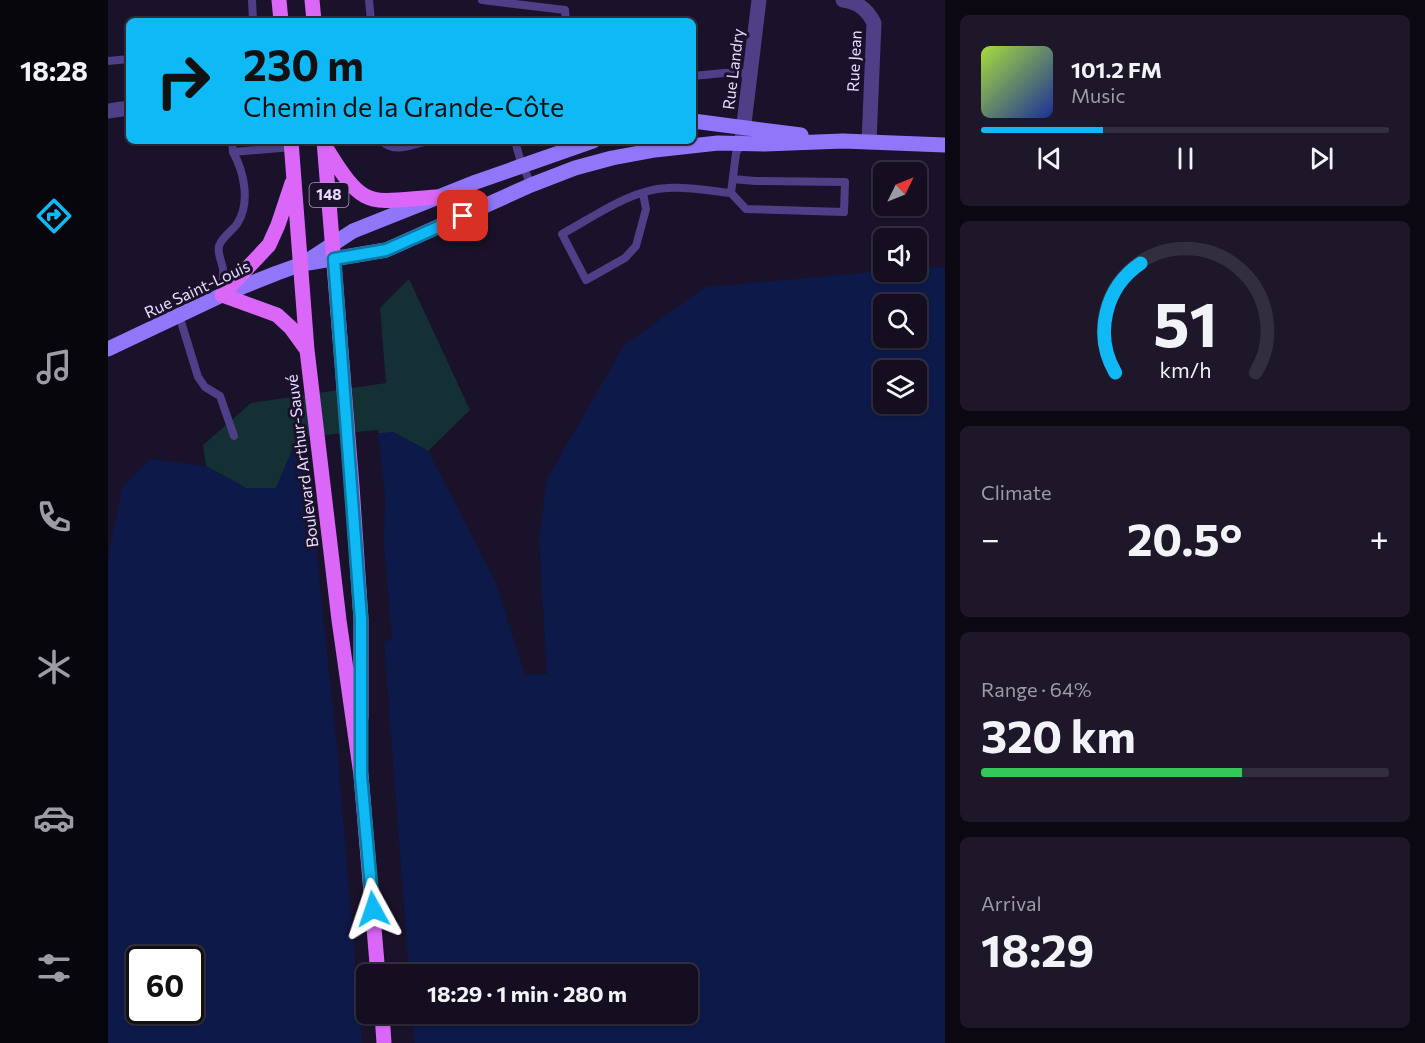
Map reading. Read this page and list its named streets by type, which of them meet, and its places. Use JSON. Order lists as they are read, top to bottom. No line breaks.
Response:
{"streets":{"main road":["148","Rue Saint-Louis","Boulevard Arthur-Sauvé"],"street":["Rue Jean","Rue Landry"]},"crossings":[["Rue Landry","Rue Saint-Louis"],["Rue Saint-Louis","Boulevard Arthur-Sauvé"]],"north":"top right","page":{"tabs":"18:28","turn":["230 m","Chemin de la Grande-Côte"],"song":["101.2 FM","Music"],"tile":["Climate",["Range · 64%","320 km"],["Arrival","18:29"]],"heat":["−","20.5°","+"],"limit":"60","trip":"18:29 · 1 min · 280 m","gauge":["51","km/h"]}}
